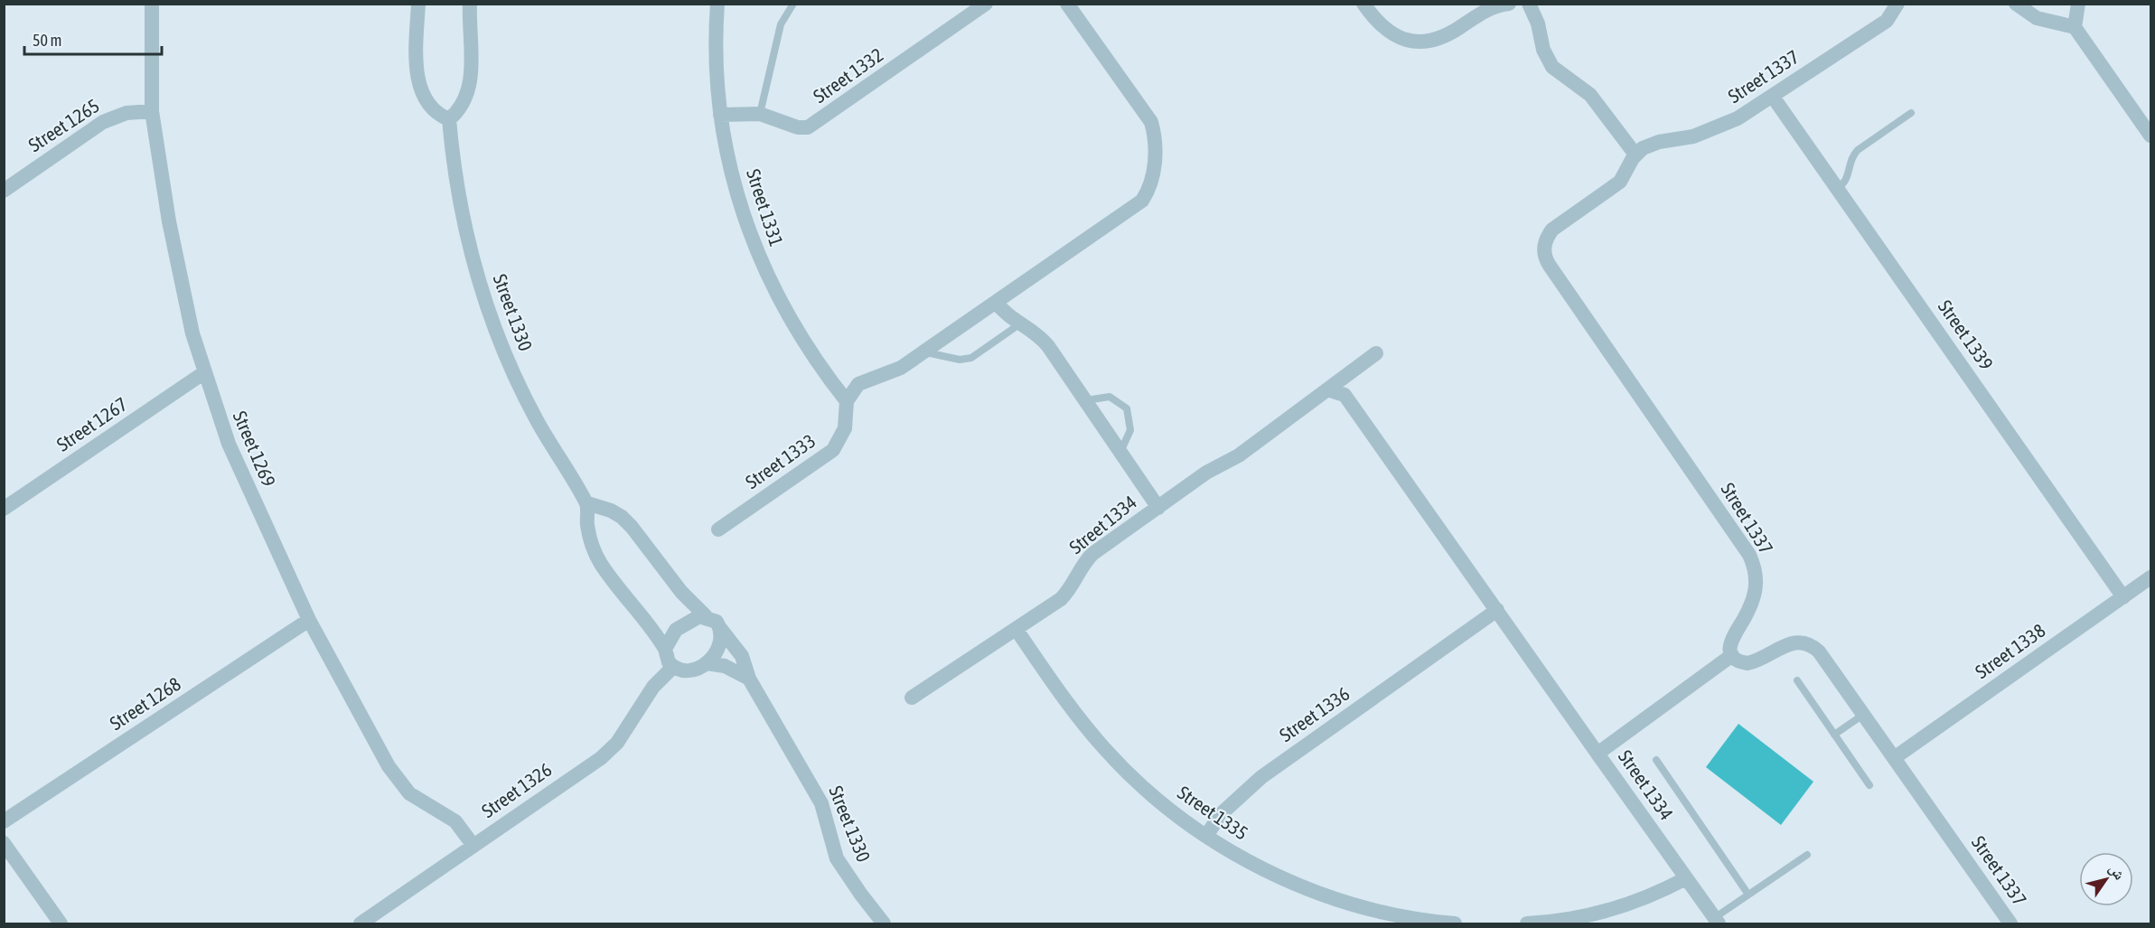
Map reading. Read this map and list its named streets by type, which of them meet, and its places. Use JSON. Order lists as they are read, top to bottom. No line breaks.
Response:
{"streets":{"street":["Street 1332","Street 1337","Street 1265","Street 1331","Street 1330","Street 1339","Street 1267","Street 1269","Street 1333","Street 1334","Street 1338","Street 1268","Street 1336","Street 1326","Street 1335"]},"crossings":[["Street 1332","Street 1331"],["Street 1337","Street 1339"],["Street 1337","Street 1334"],["Street 1337","Street 1338"],["Street 1265","Street 1269"],["Street 1331","Street 1333"],["Street 1330","Street 1326"],["Street 1339","Street 1338"],["Street 1267","Street 1269"],["Street 1269","Street 1268"],["Street 1269","Street 1326"],["Street 1334","Street 1335"],["Street 1336","Street 1335"]],"scale_bar":"50 m","north":"top right"}
